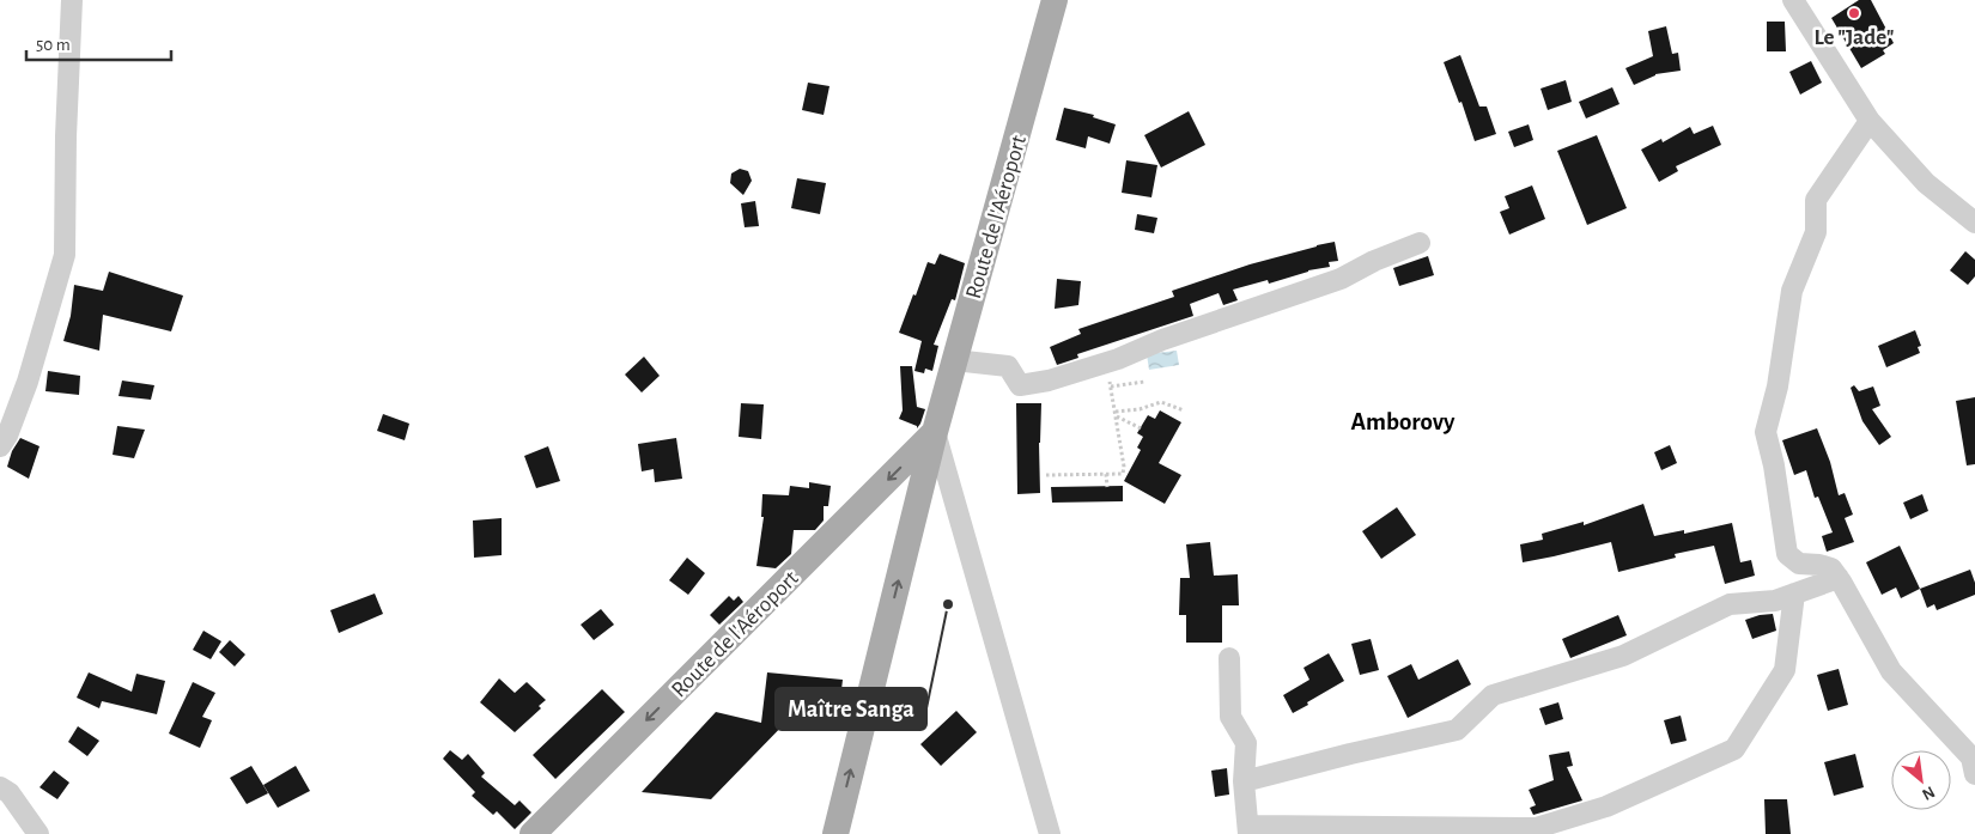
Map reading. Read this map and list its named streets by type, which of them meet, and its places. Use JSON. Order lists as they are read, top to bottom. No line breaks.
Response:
{"streets":{"main road":["Route de l'Aéroport"]},"districts":["Amborovy"],"places":["Le \"Jade\"","Maître Sanga"],"scale_bar":"50 m","north":"bottom right"}
